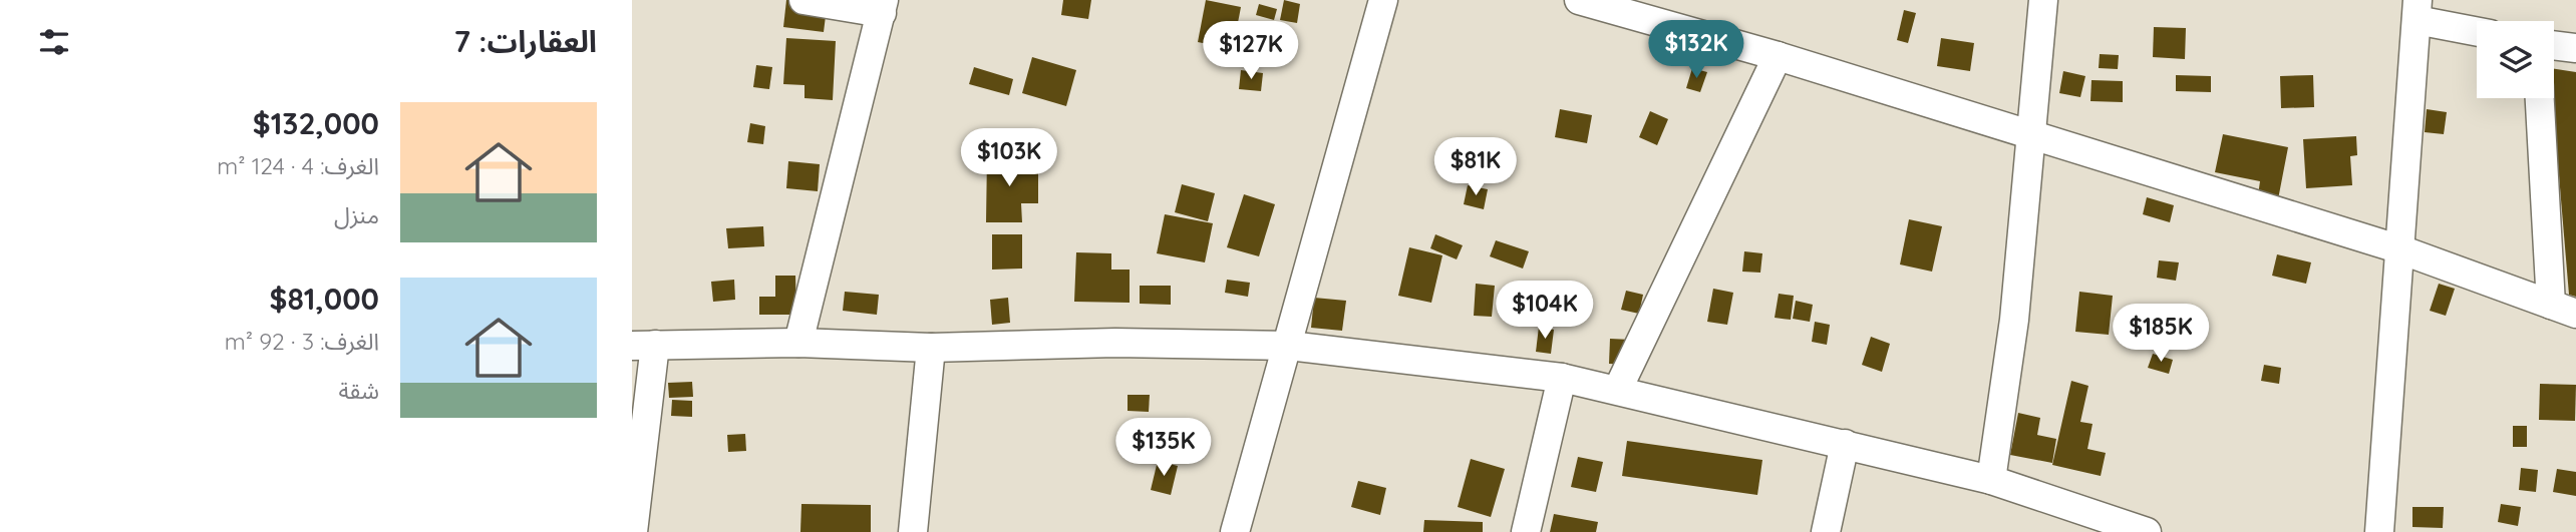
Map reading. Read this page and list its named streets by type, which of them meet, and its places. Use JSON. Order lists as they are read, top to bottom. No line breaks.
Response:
{"page":{"heading":"العقارات: 7","price":["$132K","$127K","$103K","$81K","$104K","$185K","$135K"],"list":[{"name":"$132,000","note":"الغرف: 4 · 124 m² · منزل"},{"name":"$81,000","note":"الغرف: 3 · 92 m² · شقة"}]}}
